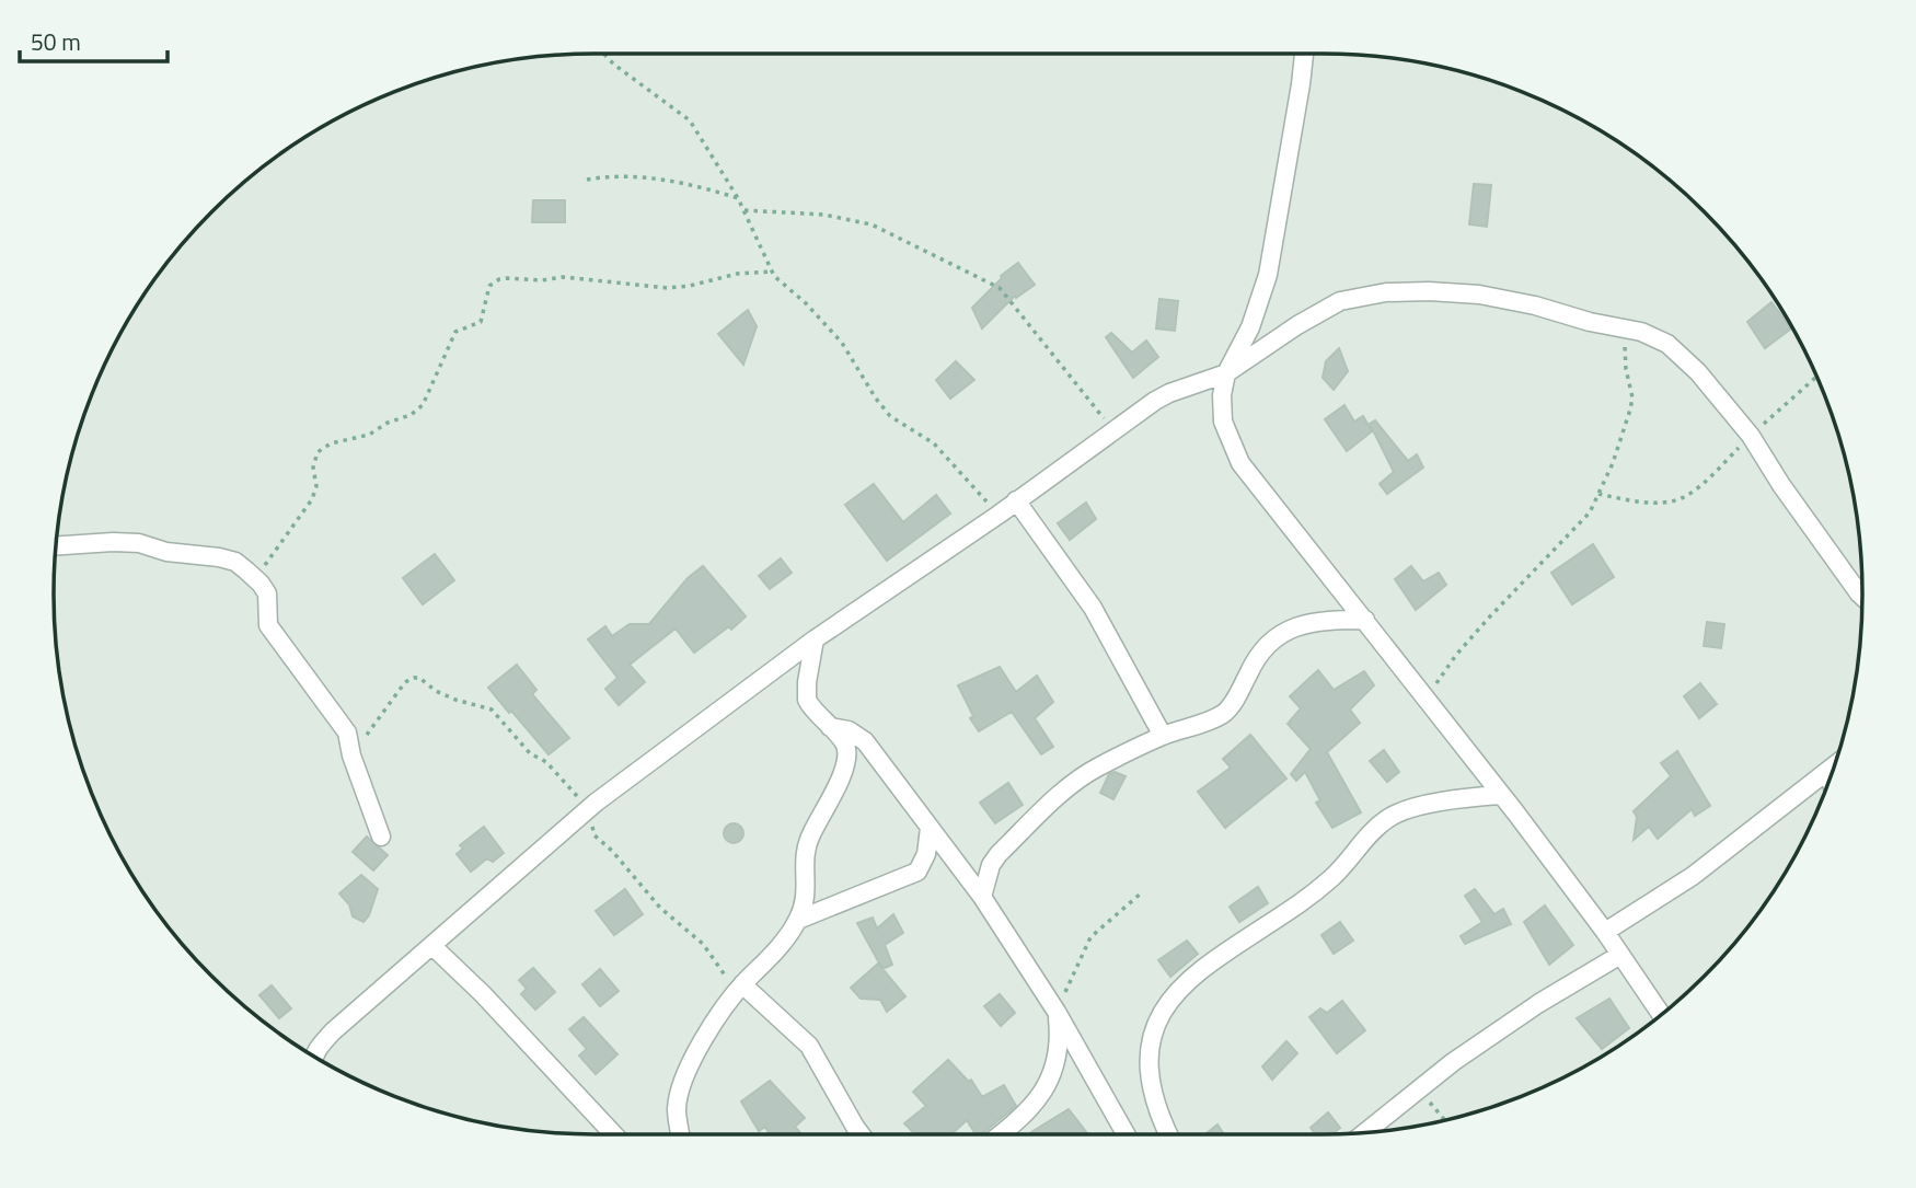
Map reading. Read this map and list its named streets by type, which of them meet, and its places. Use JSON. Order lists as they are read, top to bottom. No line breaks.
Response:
{"scale_bar":"50 m"}
